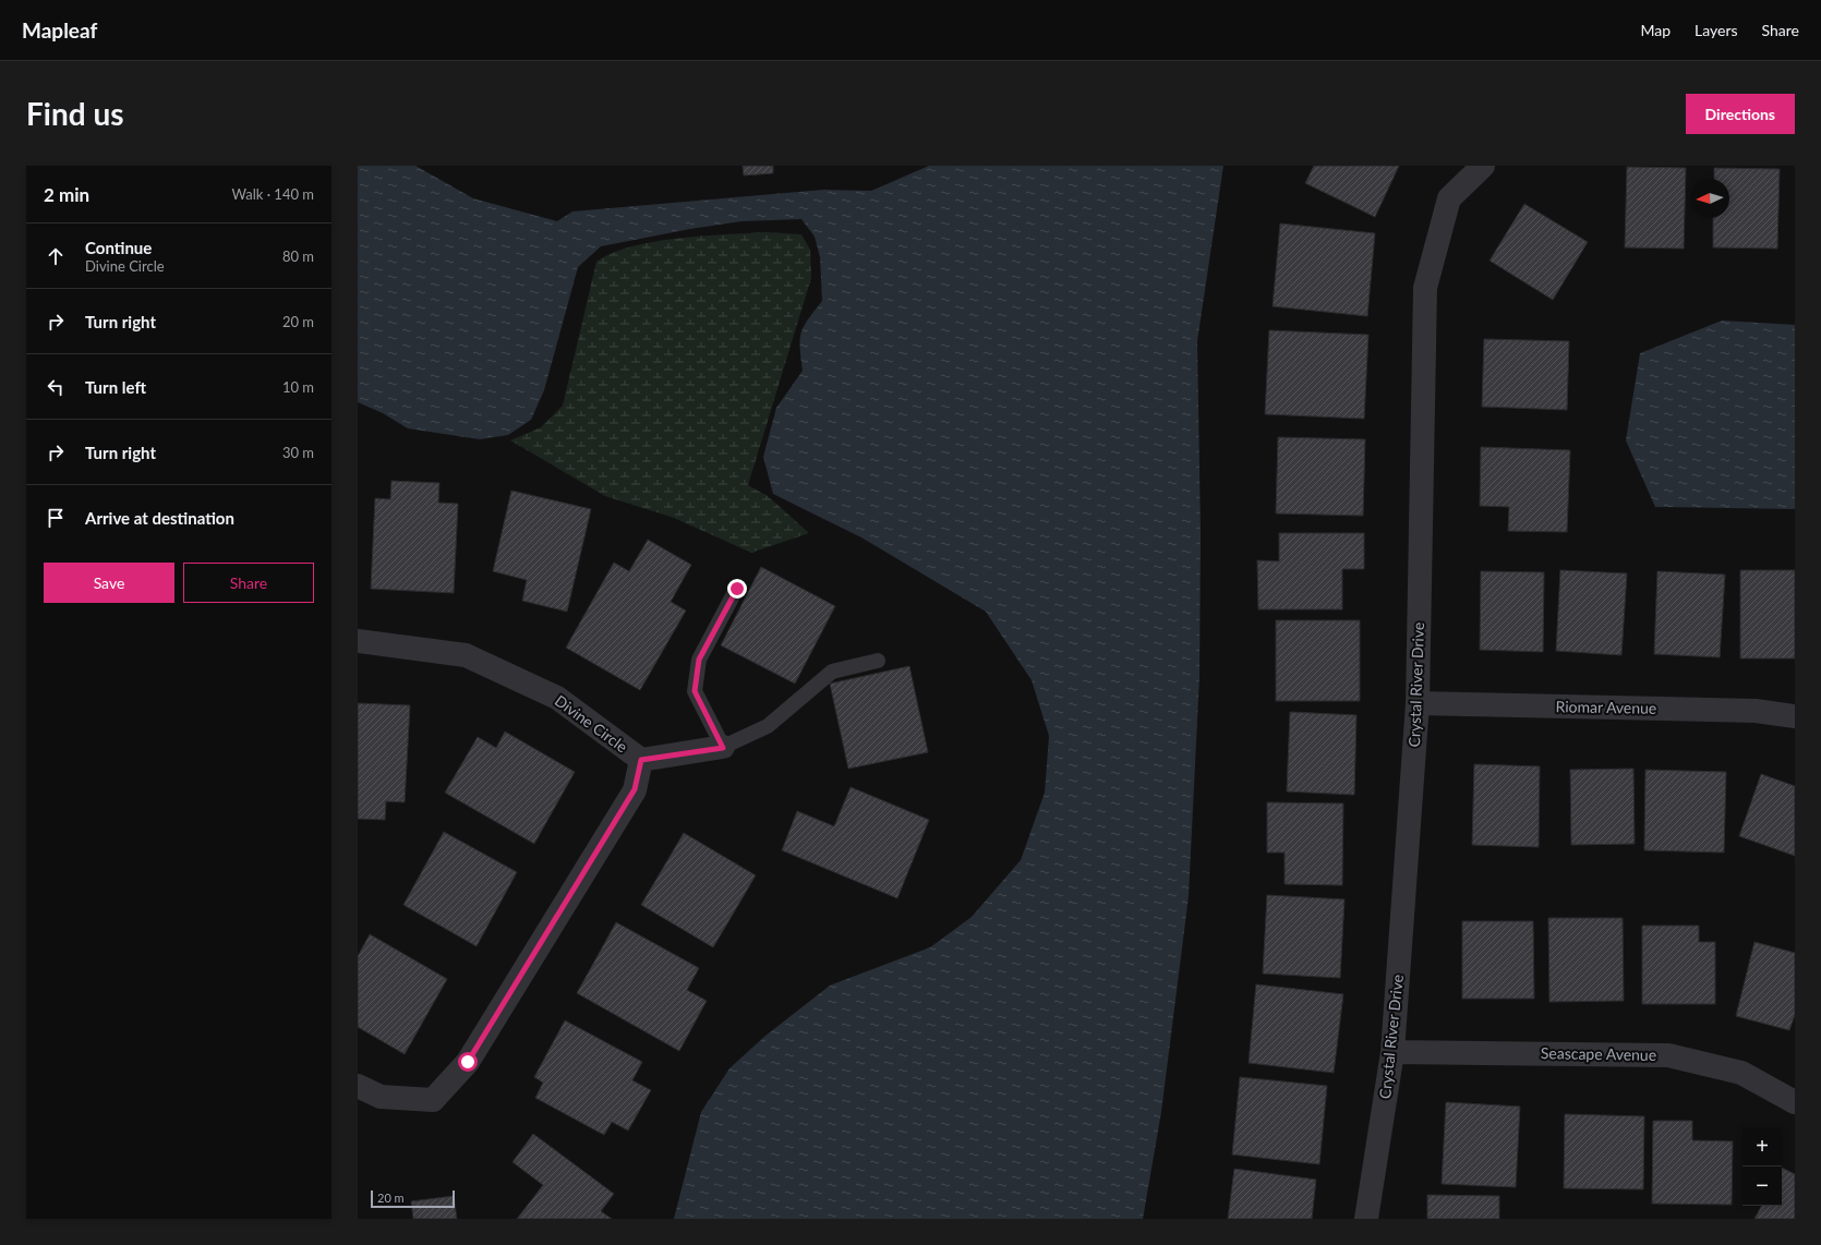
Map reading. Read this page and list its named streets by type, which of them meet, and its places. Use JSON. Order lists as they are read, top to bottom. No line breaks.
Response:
{"streets":{"street":["Crystal River Drive","Riomar Avenue","Divine Circle","Seascape Avenue"]},"crossings":[["Crystal River Drive","Riomar Avenue"],["Crystal River Drive","Seascape Avenue"]],"scale_bar":"20 m","north":"left","page":{"header":"Mapleaf","nav":["Map","Layers","Share"],"buttons":["Directions",["Save","Share"]],"title":"Find us","heading":["2 min","Walk · 140 m"],"list":[["Continue","Divine Circle","80 m"],["Turn right","20 m"],["Turn left","10 m"],["Turn right","30 m"],"Arrive at destination"],"map_buttons":["+","−"],"scale":"20 m"}}
